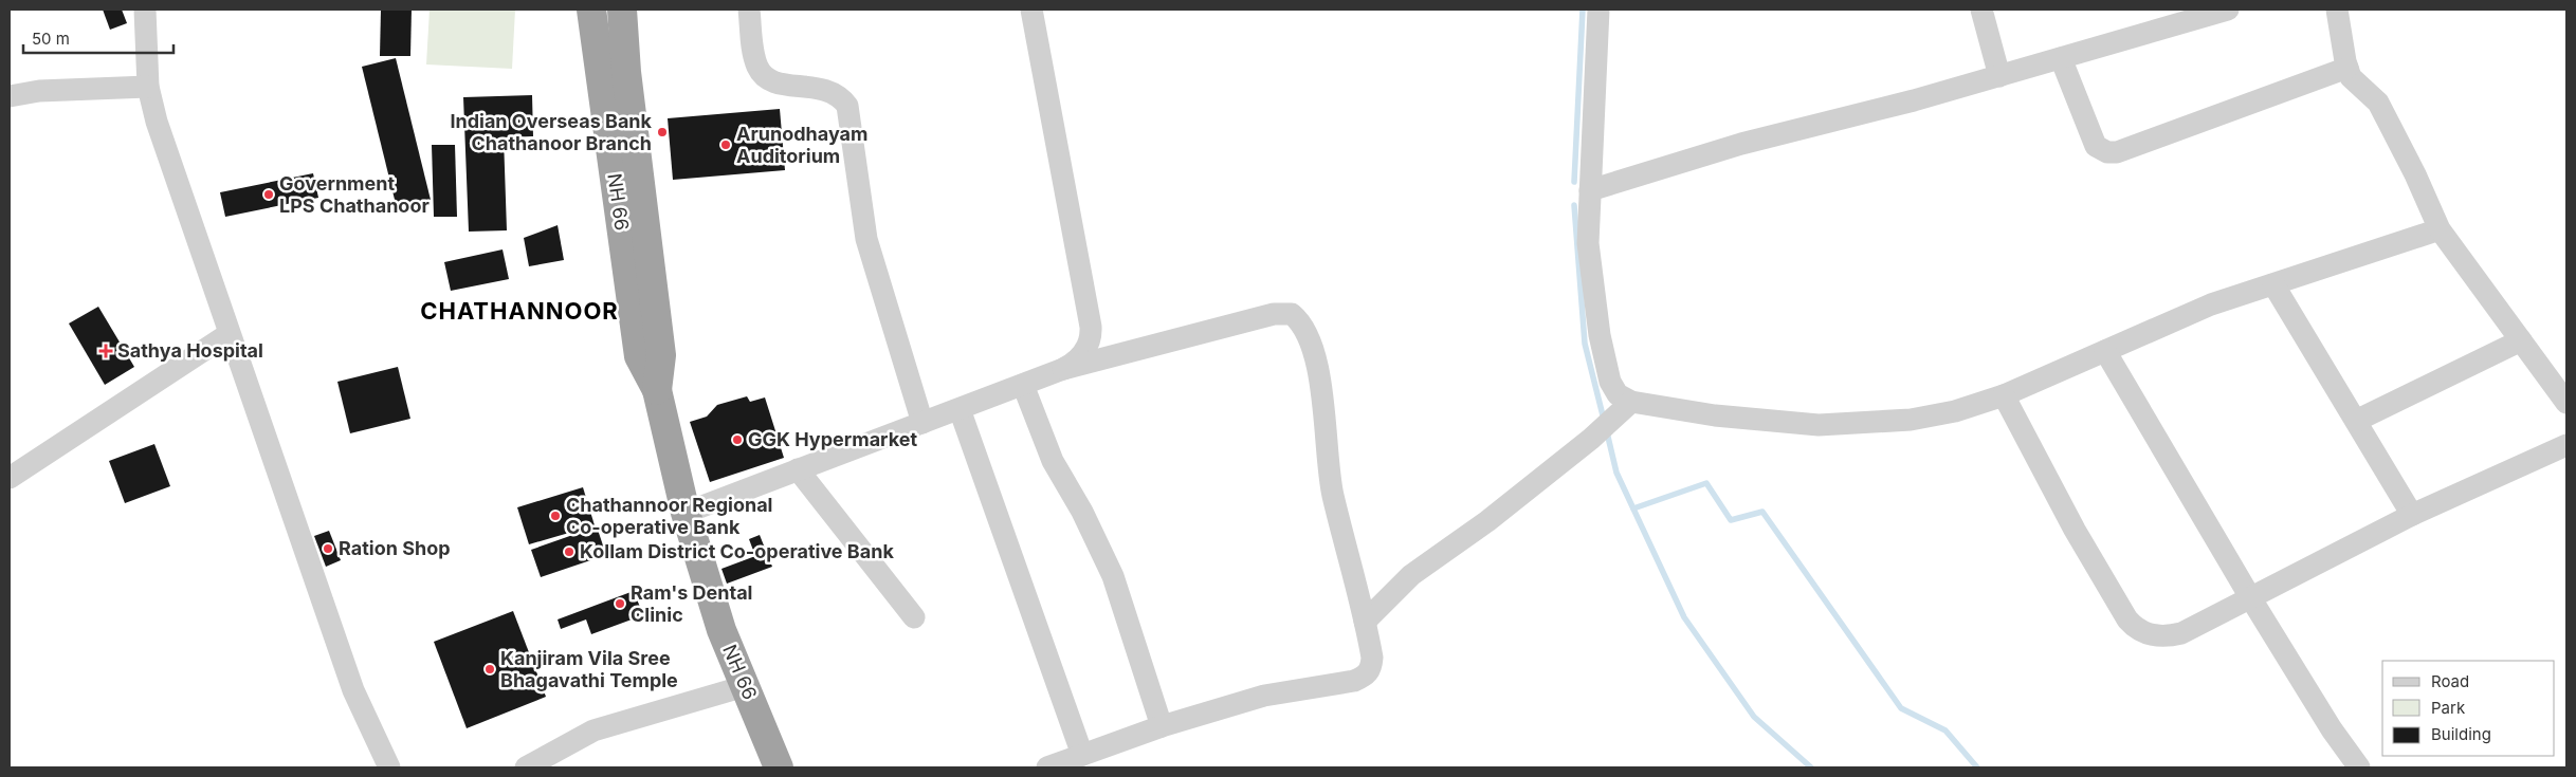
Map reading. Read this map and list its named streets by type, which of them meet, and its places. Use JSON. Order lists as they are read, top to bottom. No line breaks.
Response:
{"streets":{"highway":["NH 66"]},"districts":["CHATHANNOOR"],"places":{"other":["Indian Overseas Bank Chathanoor Branch","Arunodhayam Auditorium","Government LPS Chathanoor","GGK Hypermarket","Chathannoor Regional Co-operative Bank","Ration Shop","Kollam District Co-operative Bank","Ram's Dental Clinic","Kanjiram Vila Sree Bhagavathi Temple"],"health":["Sathya Hospital"]},"legend":["Road","Park","Building"],"scale_bar":"50 m"}
